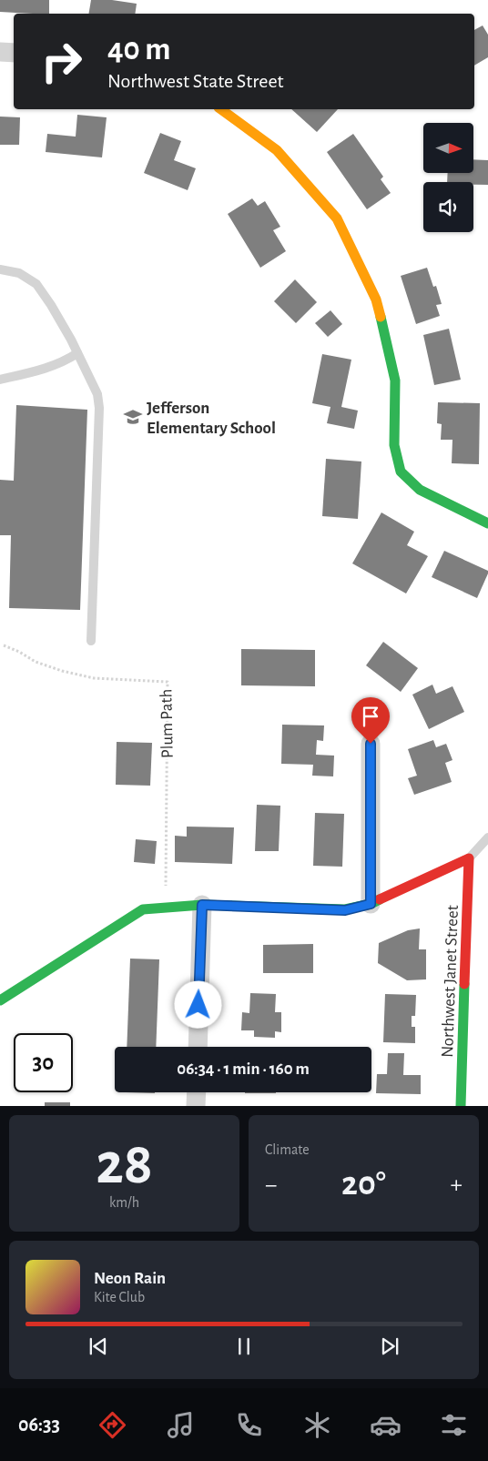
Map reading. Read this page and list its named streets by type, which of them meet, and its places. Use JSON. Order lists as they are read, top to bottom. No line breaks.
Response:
{"streets":{"street":["Northwest Janet Street"],"path":["Plum Path"]},"places":{"school or university":["Jefferson Elementary School"]},"north":"right","page":{"turn":["40 m","Northwest State Street"],"limit":"30","trip":"06:34 · 1 min · 160 m","tile":[["28","km/h"],"Climate"],"heat":["−","20°","+"],"song":["Neon Rain","Kite Club"],"tabs":"06:33"}}
